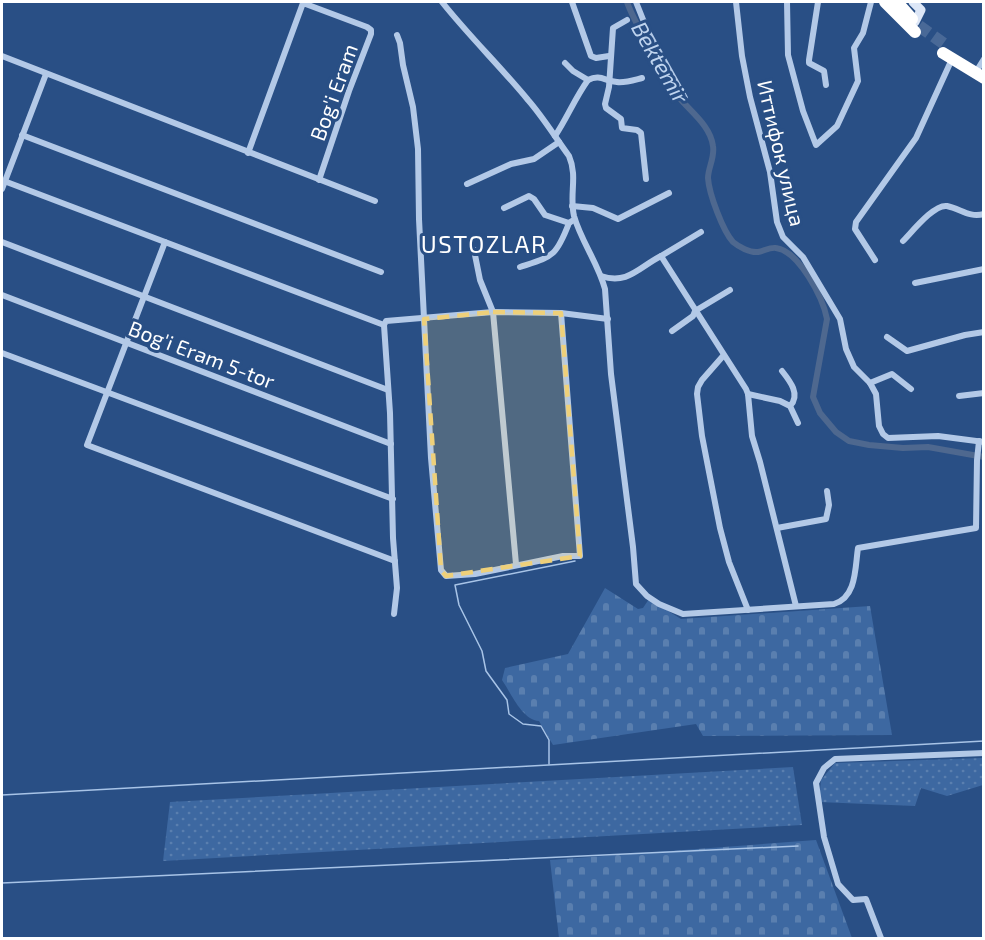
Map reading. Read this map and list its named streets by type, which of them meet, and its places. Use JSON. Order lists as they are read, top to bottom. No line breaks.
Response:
{"streets":{"street":["Bog'i Eram","Иттифок улица","Bog'i Eram 5-tor"]},"districts":["USTOZLAR"],"water":["Bektemir"]}
